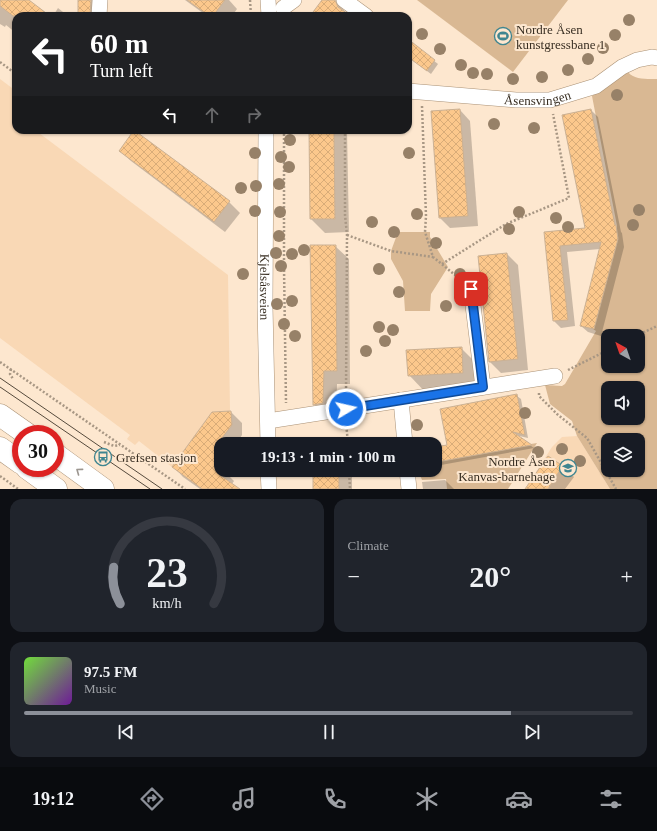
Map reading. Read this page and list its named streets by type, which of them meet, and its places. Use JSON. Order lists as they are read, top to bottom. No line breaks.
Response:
{"streets":{"street":["Åsensvingen","Kjelsåsveien"]},"places":{"sports":["Nordre Åsen kunstgressbane 1"],"bus stop":["Grefsen stasjon"],"school or university":["Nordre Åsen Kanvas-barnehage"]},"north":"top left","page":{"turn":["60 m","Turn left"],"limit":"30","trip":"19:13 · 1 min · 100 m","tile":"Climate","heat":["−","20°","+"],"song":["97.5 FM","Music"],"tabs":"19:12","gauge":["23","km/h"]}}
